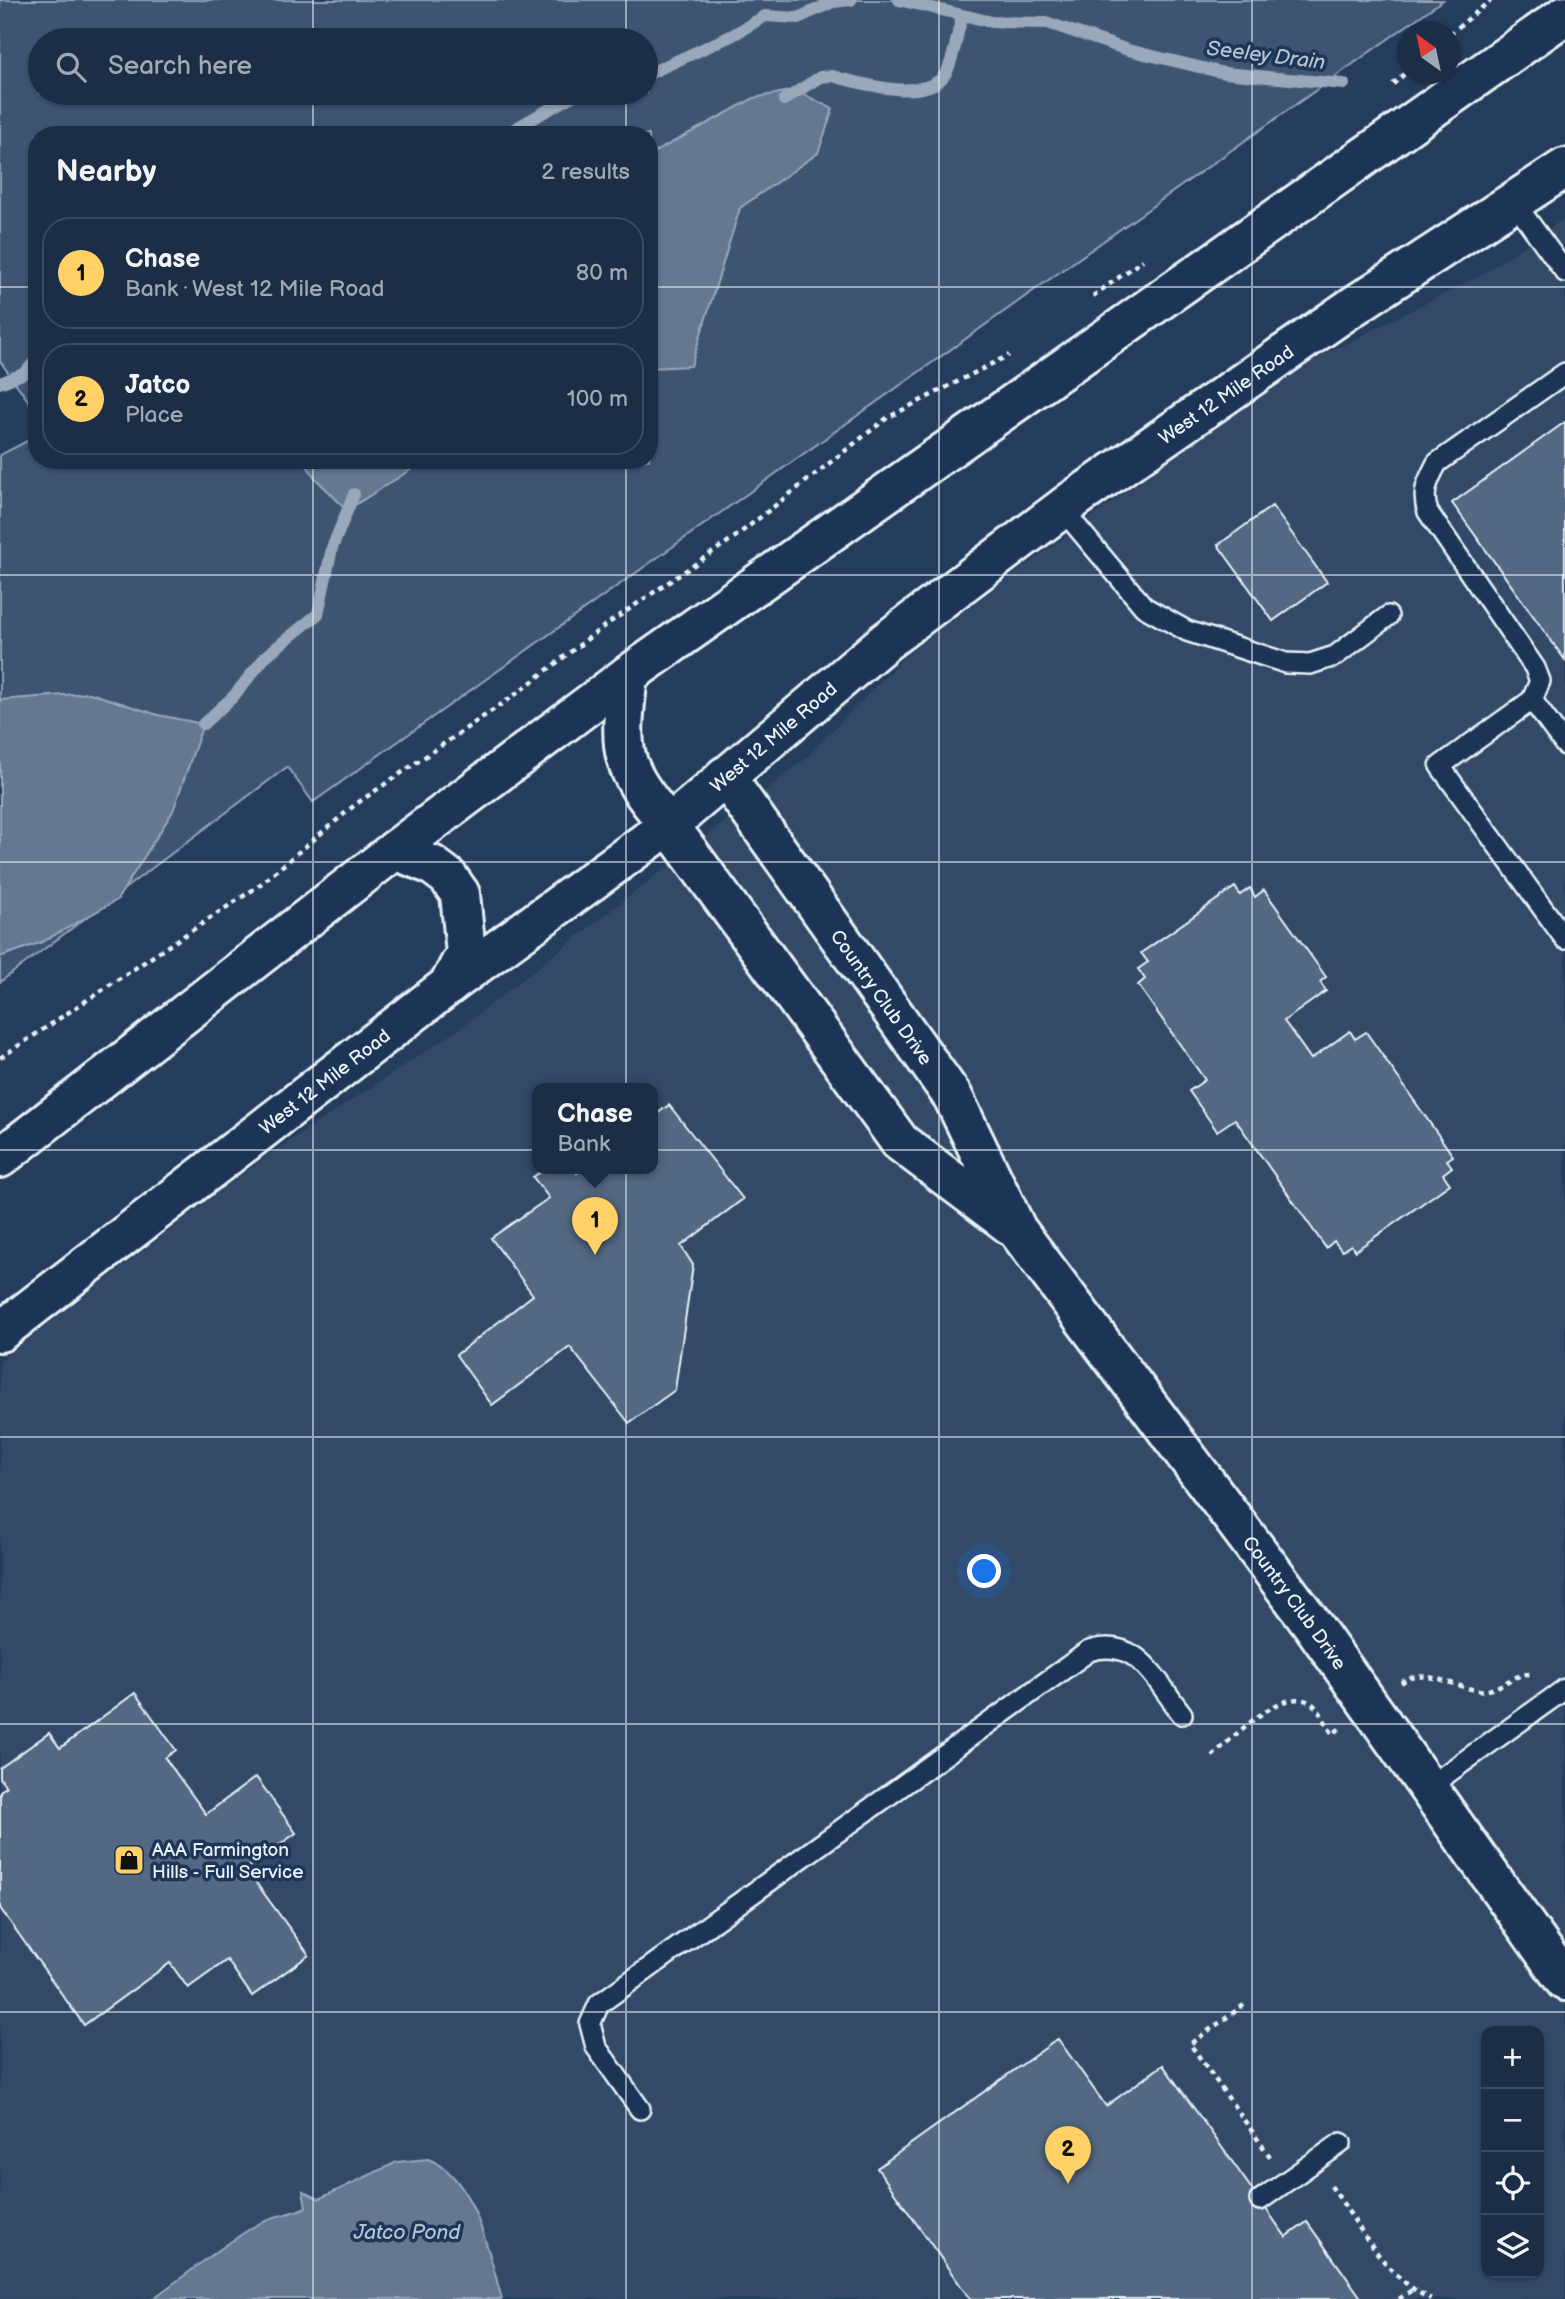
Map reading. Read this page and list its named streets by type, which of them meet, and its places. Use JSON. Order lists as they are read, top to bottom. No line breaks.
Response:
{"streets":{"main road":["West 12 Mile Road","Country Club Drive"]},"crossings":[["West 12 Mile Road","Country Club Drive"]],"water":["Seeley Drain","Jatco Pond"],"places":{"shop":["AAA Farmington Hills - Full Service"]},"north":"top left","page":{"search":"Search here","heading":["Nearby","2 results"],"list":[{"mark":"1","name":"Chase","note":"Bank · West 12 Mile Road","value":"80 m"},{"mark":"2","name":"Jatco","note":"Place","value":"100 m"}],"popup":["Chase","Bank"],"pins":["1","2"],"map_buttons":["+","−"]}}
